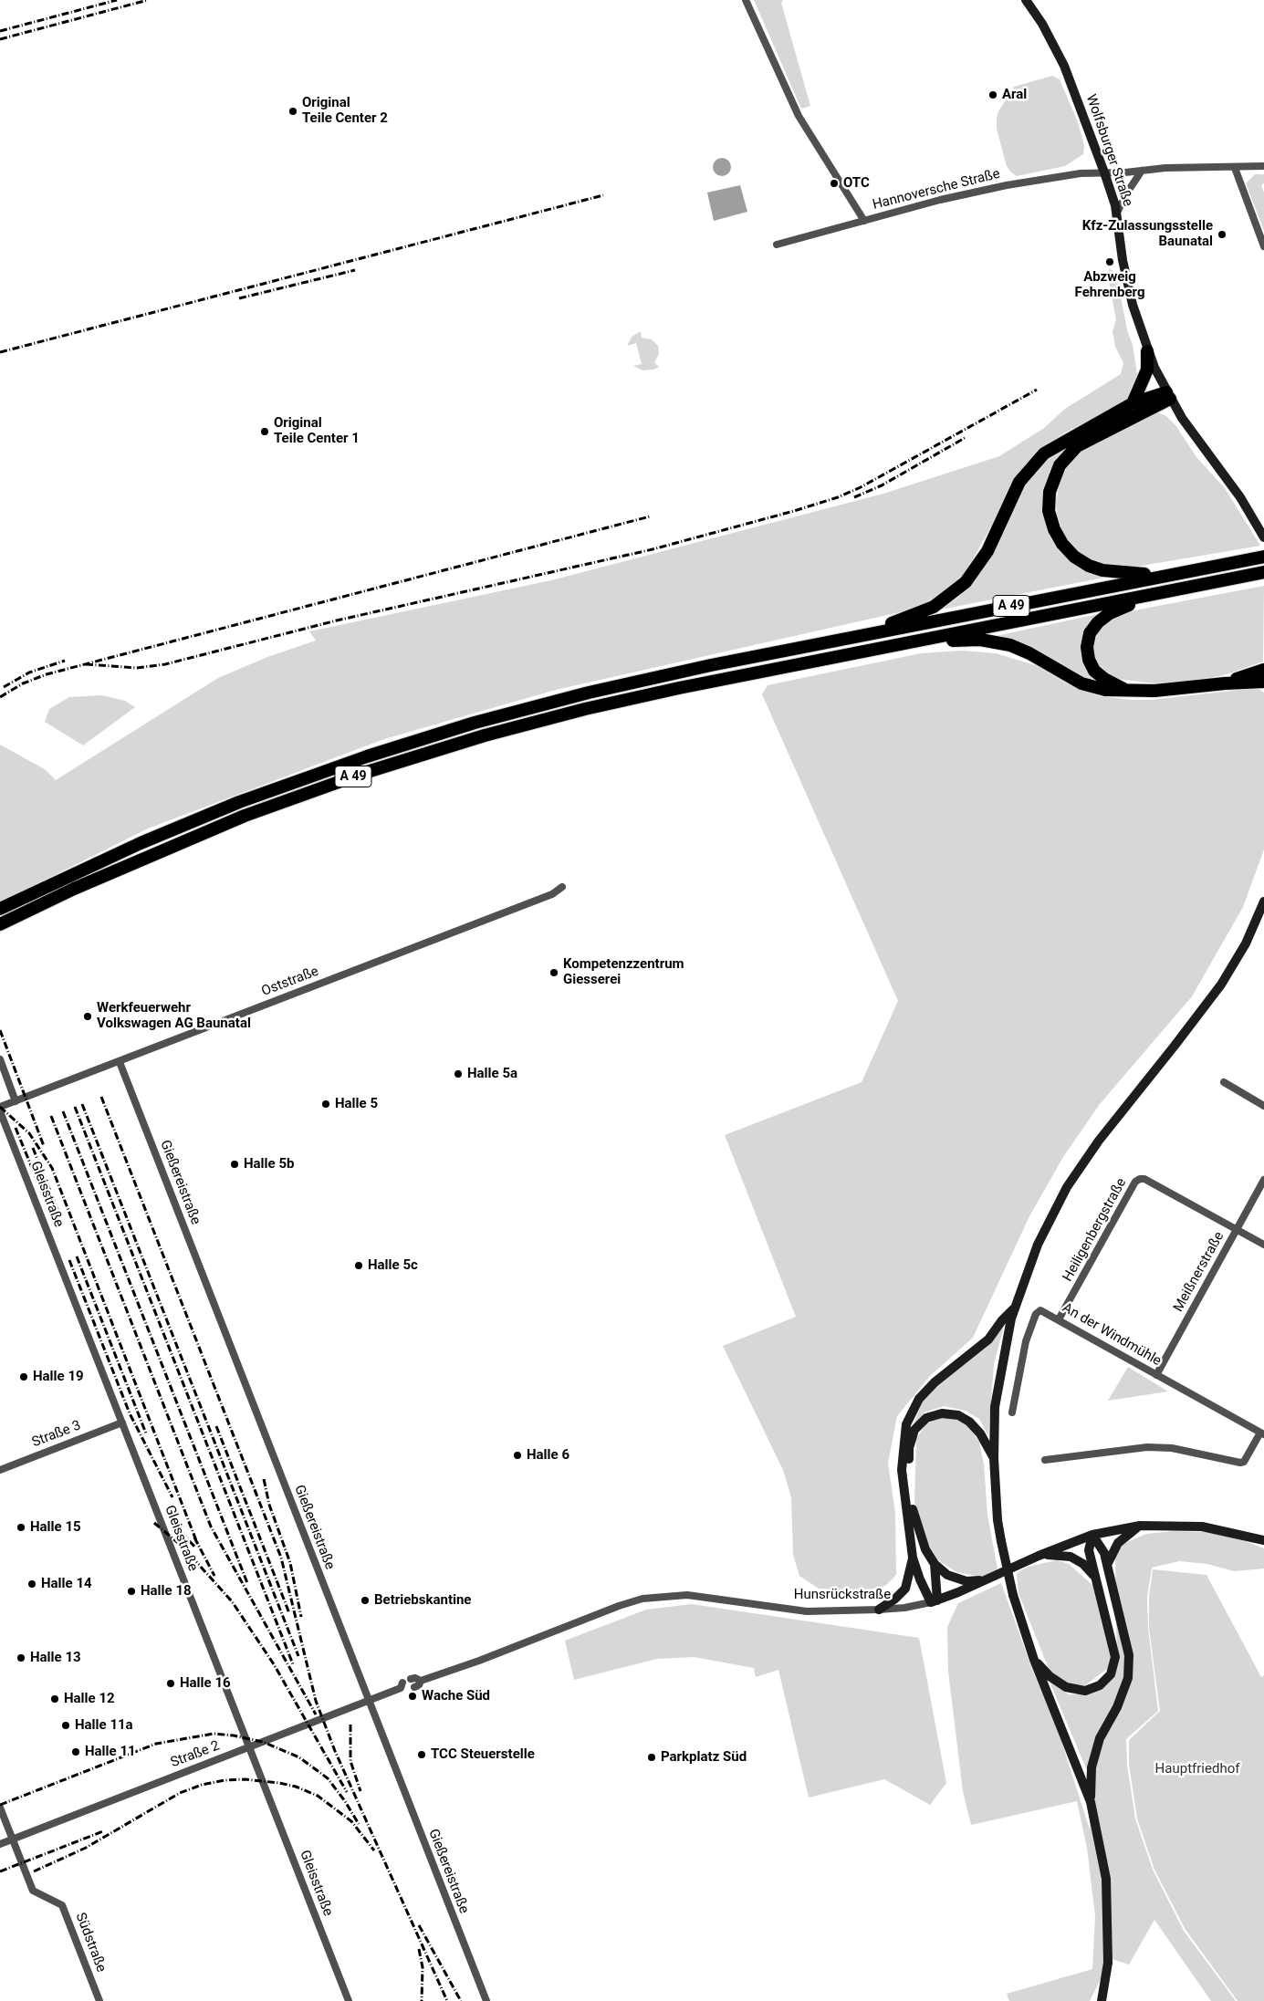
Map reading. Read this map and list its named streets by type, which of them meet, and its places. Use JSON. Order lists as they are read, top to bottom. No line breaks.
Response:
{"streets":{"highway":["A 49"],"main road":["Wolfsburger Straße","Hunsrückstraße"],"street":["Hannoversche Straße","Oststraße","Gießereistraße","Gleisstraße","Heiligenbergstraße","Meißnerstraße","An der Windmühle","Straße 3","Straße 2","Südstraße"]},"crossings":[["Wolfsburger Straße","Hannoversche Straße"],["Oststraße","Gießereistraße"],["Gießereistraße","Straße 2"],["Gleisstraße","Straße 3"],["Gleisstraße","Straße 2"],["Heiligenbergstraße","Meißnerstraße"],["Heiligenbergstraße","An der Windmühle"],["Meißnerstraße","An der Windmühle"],["Straße 2","Südstraße"]],"parks":["Hauptfriedhof"],"places":["Aral","Original Teile Center 2","OTC","Kfz-Zulassungsstelle Baunatal","Abzweig Fehrenberg","Original Teile Center 1","Kompetenzzentrum Giesserei","Werkfeuerwehr Volkswagen AG Baunatal","Halle 5a","Halle 5","Halle 5b","Halle 5c","Halle 19","Halle 6","Halle 15","Halle 14","Halle 18","Betriebskantine","Halle 13","Halle 16","Wache Süd","Halle 12","Halle 11a","Halle 11","TCC Steuerstelle","Parkplatz Süd"]}
